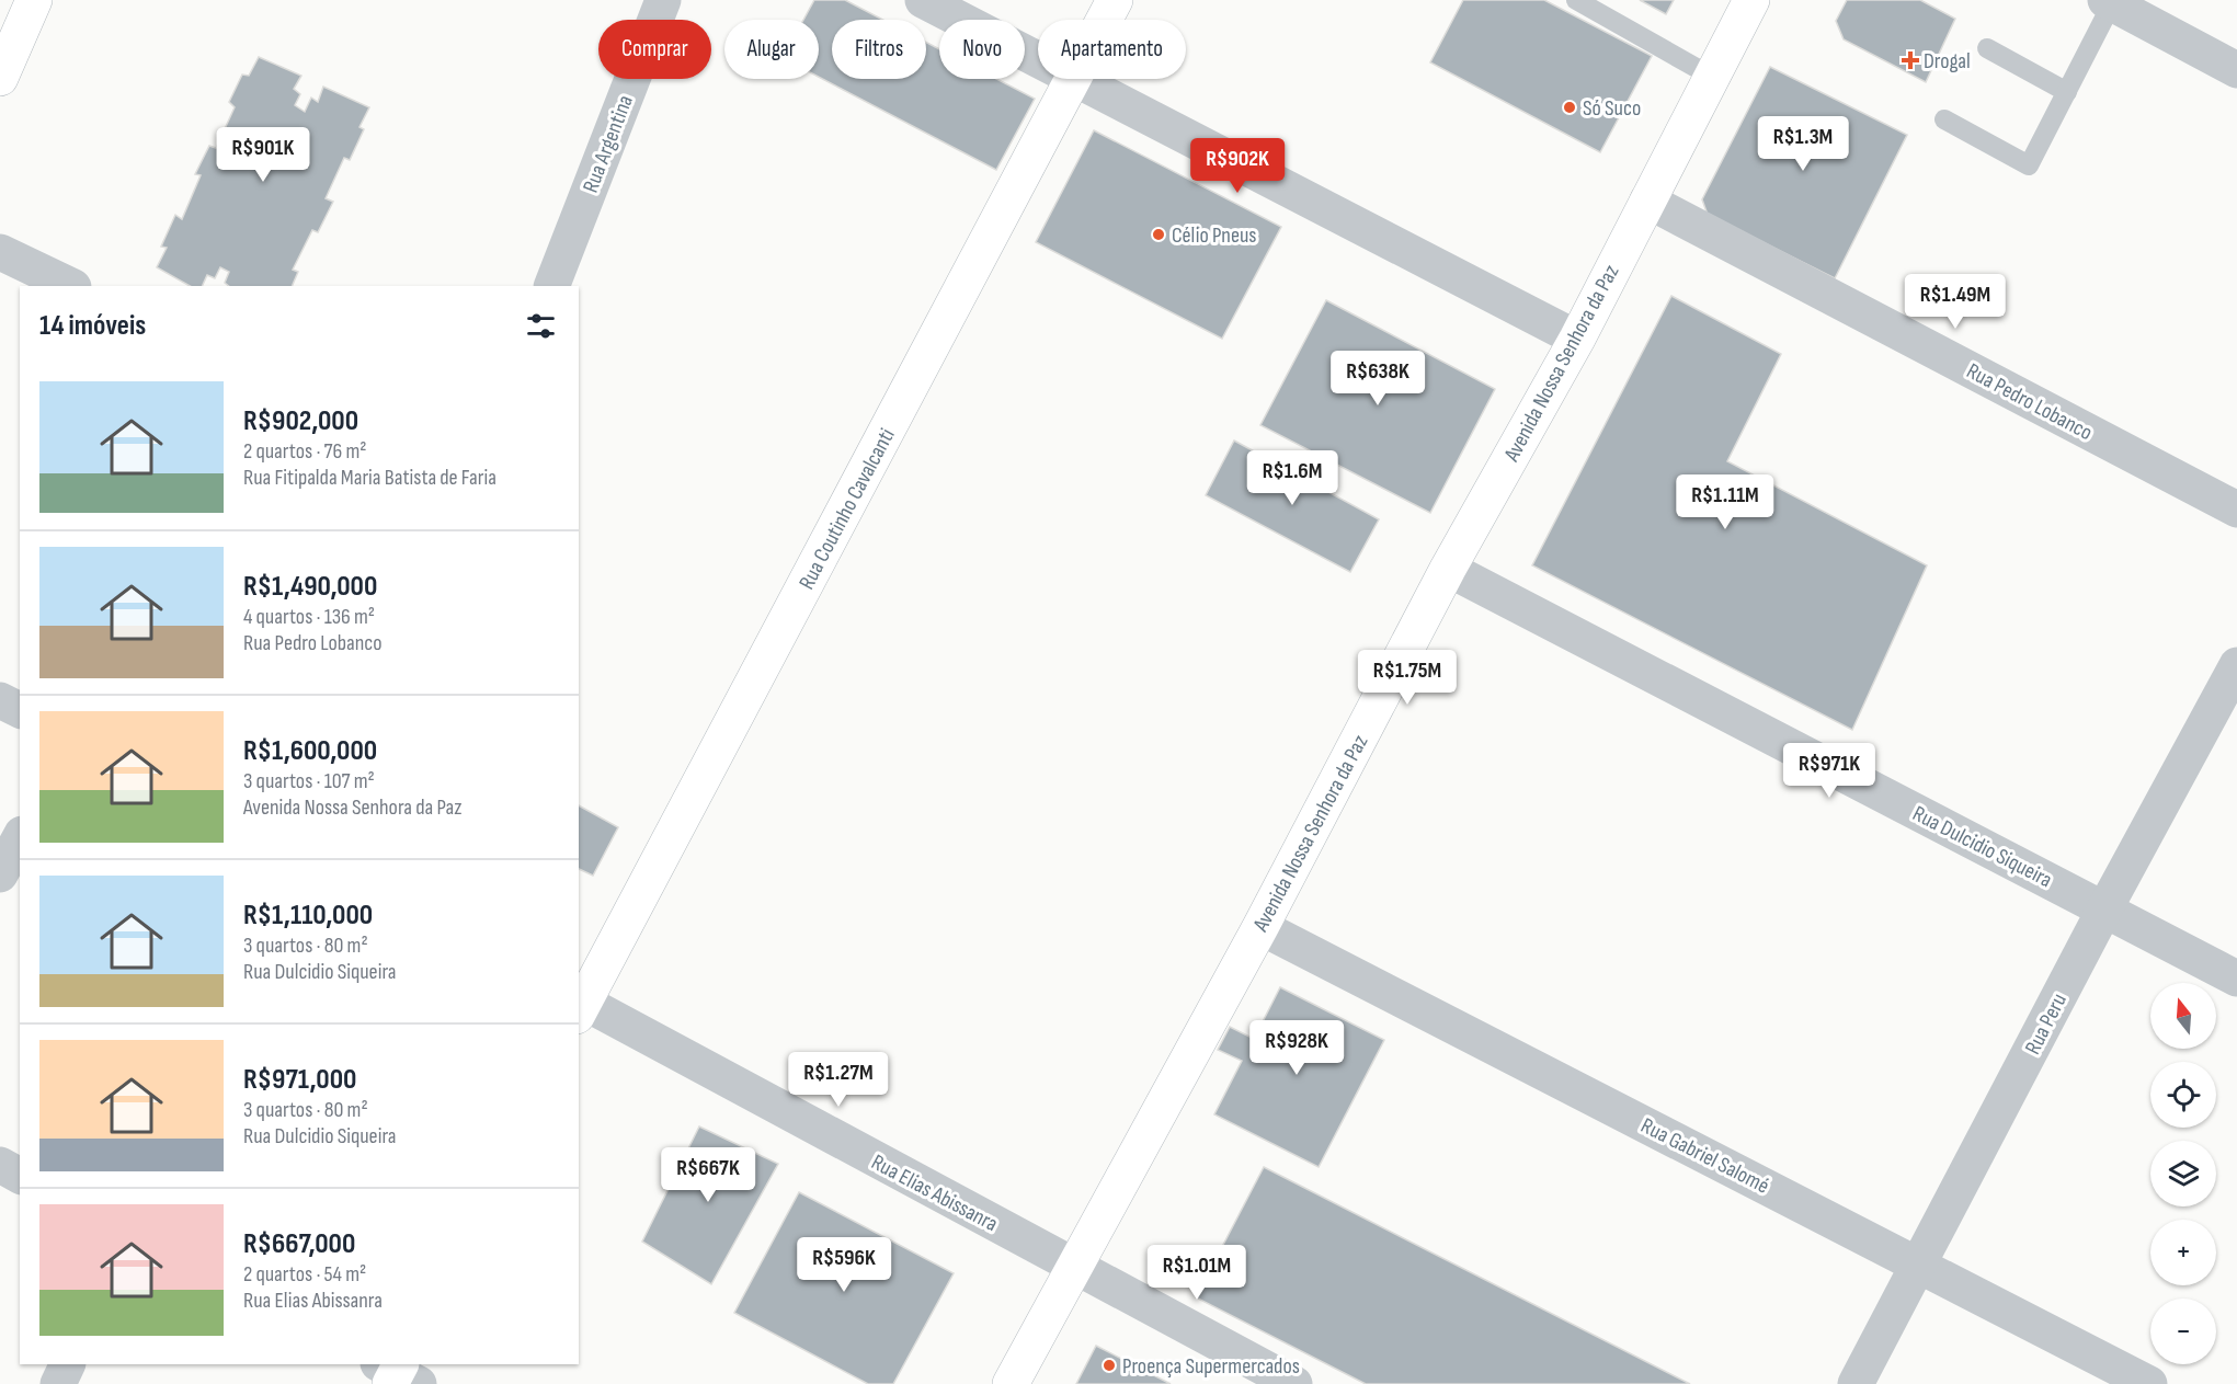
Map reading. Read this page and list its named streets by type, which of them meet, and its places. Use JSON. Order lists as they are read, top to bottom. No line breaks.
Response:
{"streets":{"main road":["Avenida Nossa Senhora da Paz","Rua Coutinho Cavalcanti"],"street":["Rua Argentina","Rua Pedro Lobanco","Rua Dulcidio Siqueira","Rua Peru","Rua Gabriel Salomé","Rua Elias Abissanra"]},"crossings":[["Avenida Nossa Senhora da Paz","Rua Pedro Lobanco"],["Avenida Nossa Senhora da Paz","Rua Dulcidio Siqueira"],["Avenida Nossa Senhora da Paz","Rua Gabriel Salomé"],["Avenida Nossa Senhora da Paz","Rua Elias Abissanra"],["Rua Coutinho Cavalcanti","Rua Elias Abissanra"],["Rua Dulcidio Siqueira","Rua Peru"],["Rua Peru","Rua Gabriel Salomé"]],"places":{"health":["Drogal"],"other":["Só Suco","Célio Pneus","Proença Supermercados"]},"north":"top","page":{"chip":["Comprar","Alugar","Filtros","Novo","Apartamento"],"price":["R$1.3M","R$901K","R$902K","R$1.49M","R$638K","R$1.6M","R$1.11M","R$1.75M","R$971K","R$928K","R$1.27M","R$667K","R$596K","R$1.01M"],"heading":"14 imóveis","list":[{"name":"R$902,000","note":"2 quartos · 76 m² · Rua Fitipalda Maria Batista de Faria"},{"name":"R$1,490,000","note":"4 quartos · 136 m² · Rua Pedro Lobanco"},{"name":"R$1,600,000","note":"3 quartos · 107 m² · Avenida Nossa Senhora da Paz"},{"name":"R$1,110,000","note":"3 quartos · 80 m² · Rua Dulcidio Siqueira"},{"name":"R$971,000","note":"3 quartos · 80 m² · Rua Dulcidio Siqueira"},{"name":"R$667,000","note":"2 quartos · 54 m² · Rua Elias Abissanra"}],"map_buttons":["+","−"]}}
